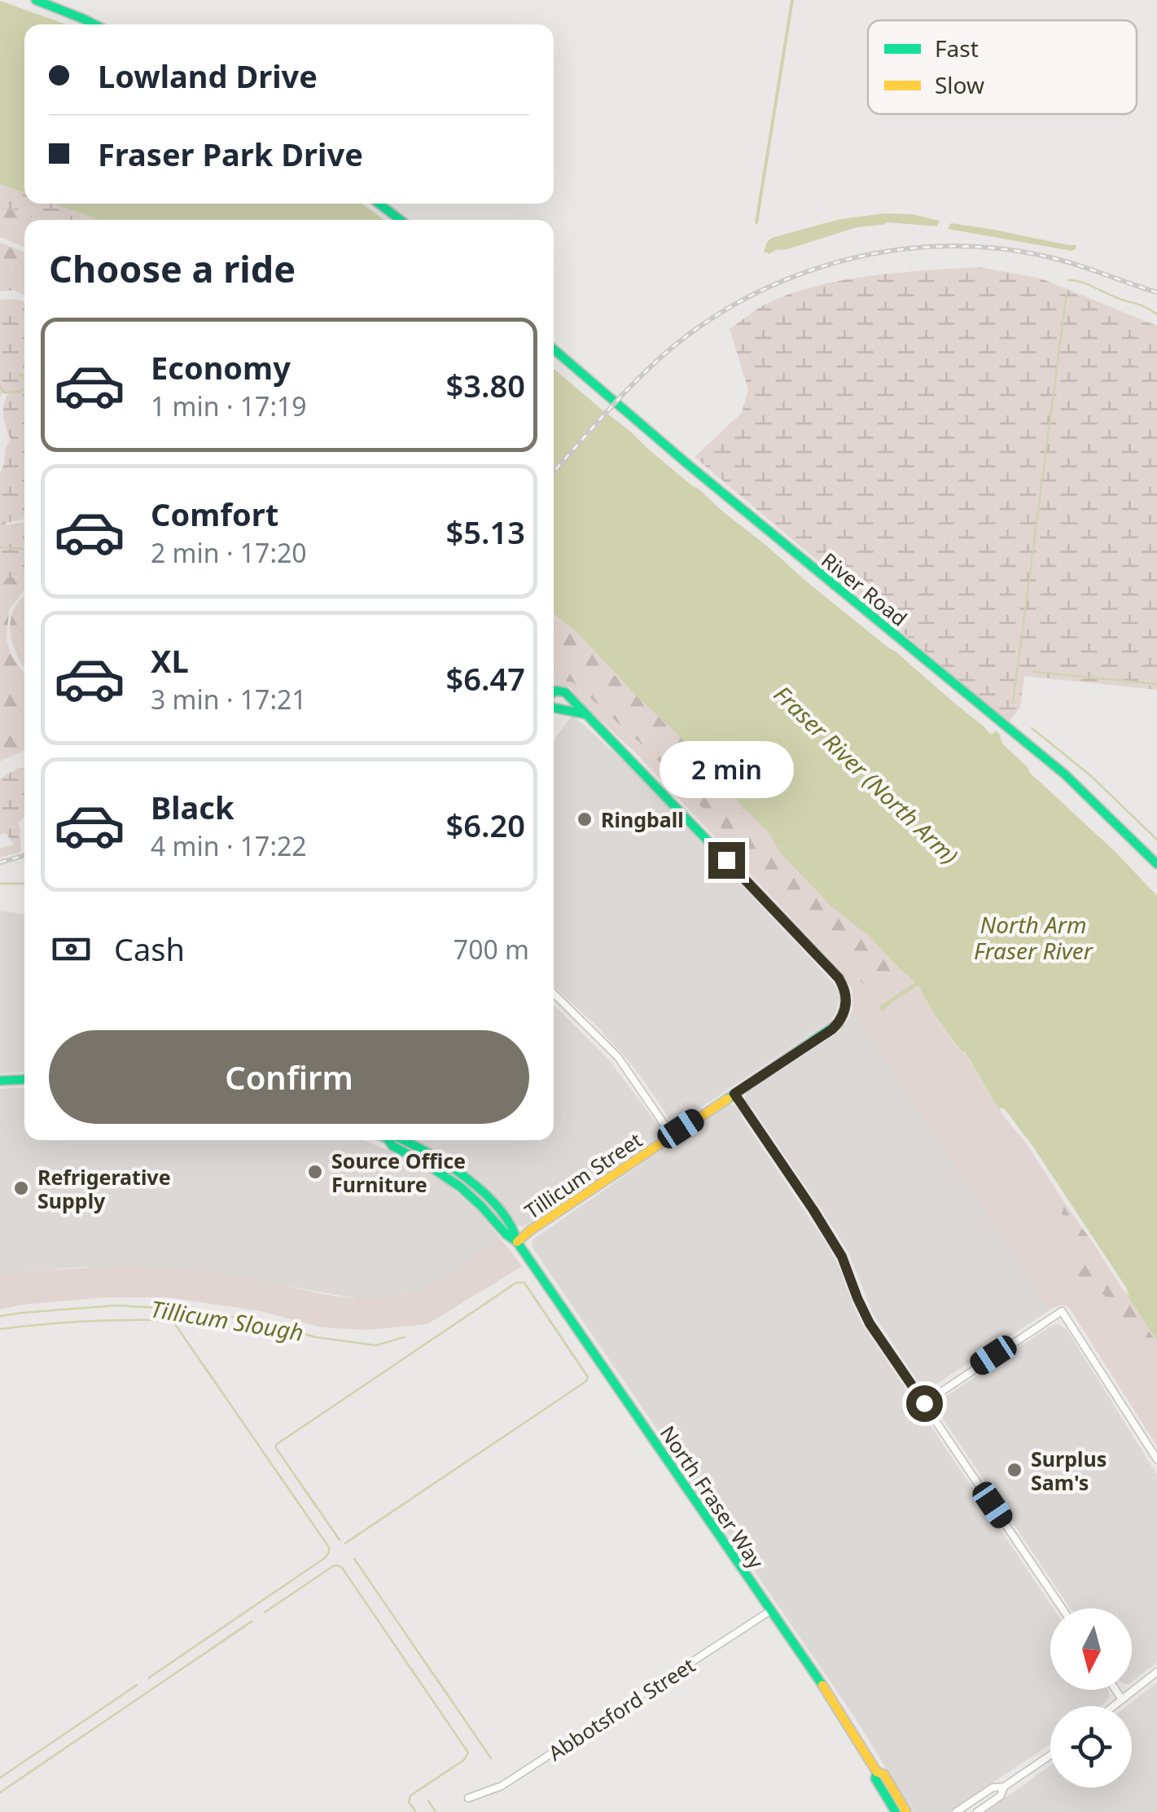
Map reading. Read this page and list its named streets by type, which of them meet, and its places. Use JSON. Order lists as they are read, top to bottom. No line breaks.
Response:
{"streets":{"street":["River Road","Tillicum Street","North Fraser Way","Abbotsford Street"]},"crossings":[["Tillicum Street","North Fraser Way"],["North Fraser Way","Abbotsford Street"]],"water":["Fraser River (North Arm)","North Arm Fraser River","Tillicum Slough"],"places":["Ringball","Source Office Furniture","Refrigerative Supply","Surplus Sam's"],"legend":["Fast","Slow"],"north":"bottom","page":{"banner":["Lowland Drive","Fraser Park Drive"],"heading":"Choose a ride","list":[{"name":"Economy","note":"1 min · 17:19","value":"$3.80"},{"name":"Comfort","note":"2 min · 17:20","value":"$5.13"},{"name":"XL","note":"3 min · 17:21","value":"$6.47"},{"name":"Black","note":"4 min · 17:22","value":"$6.20"}],"bubble":"2 min","pay":["Cash","700 m"],"buttons":"Confirm"}}
